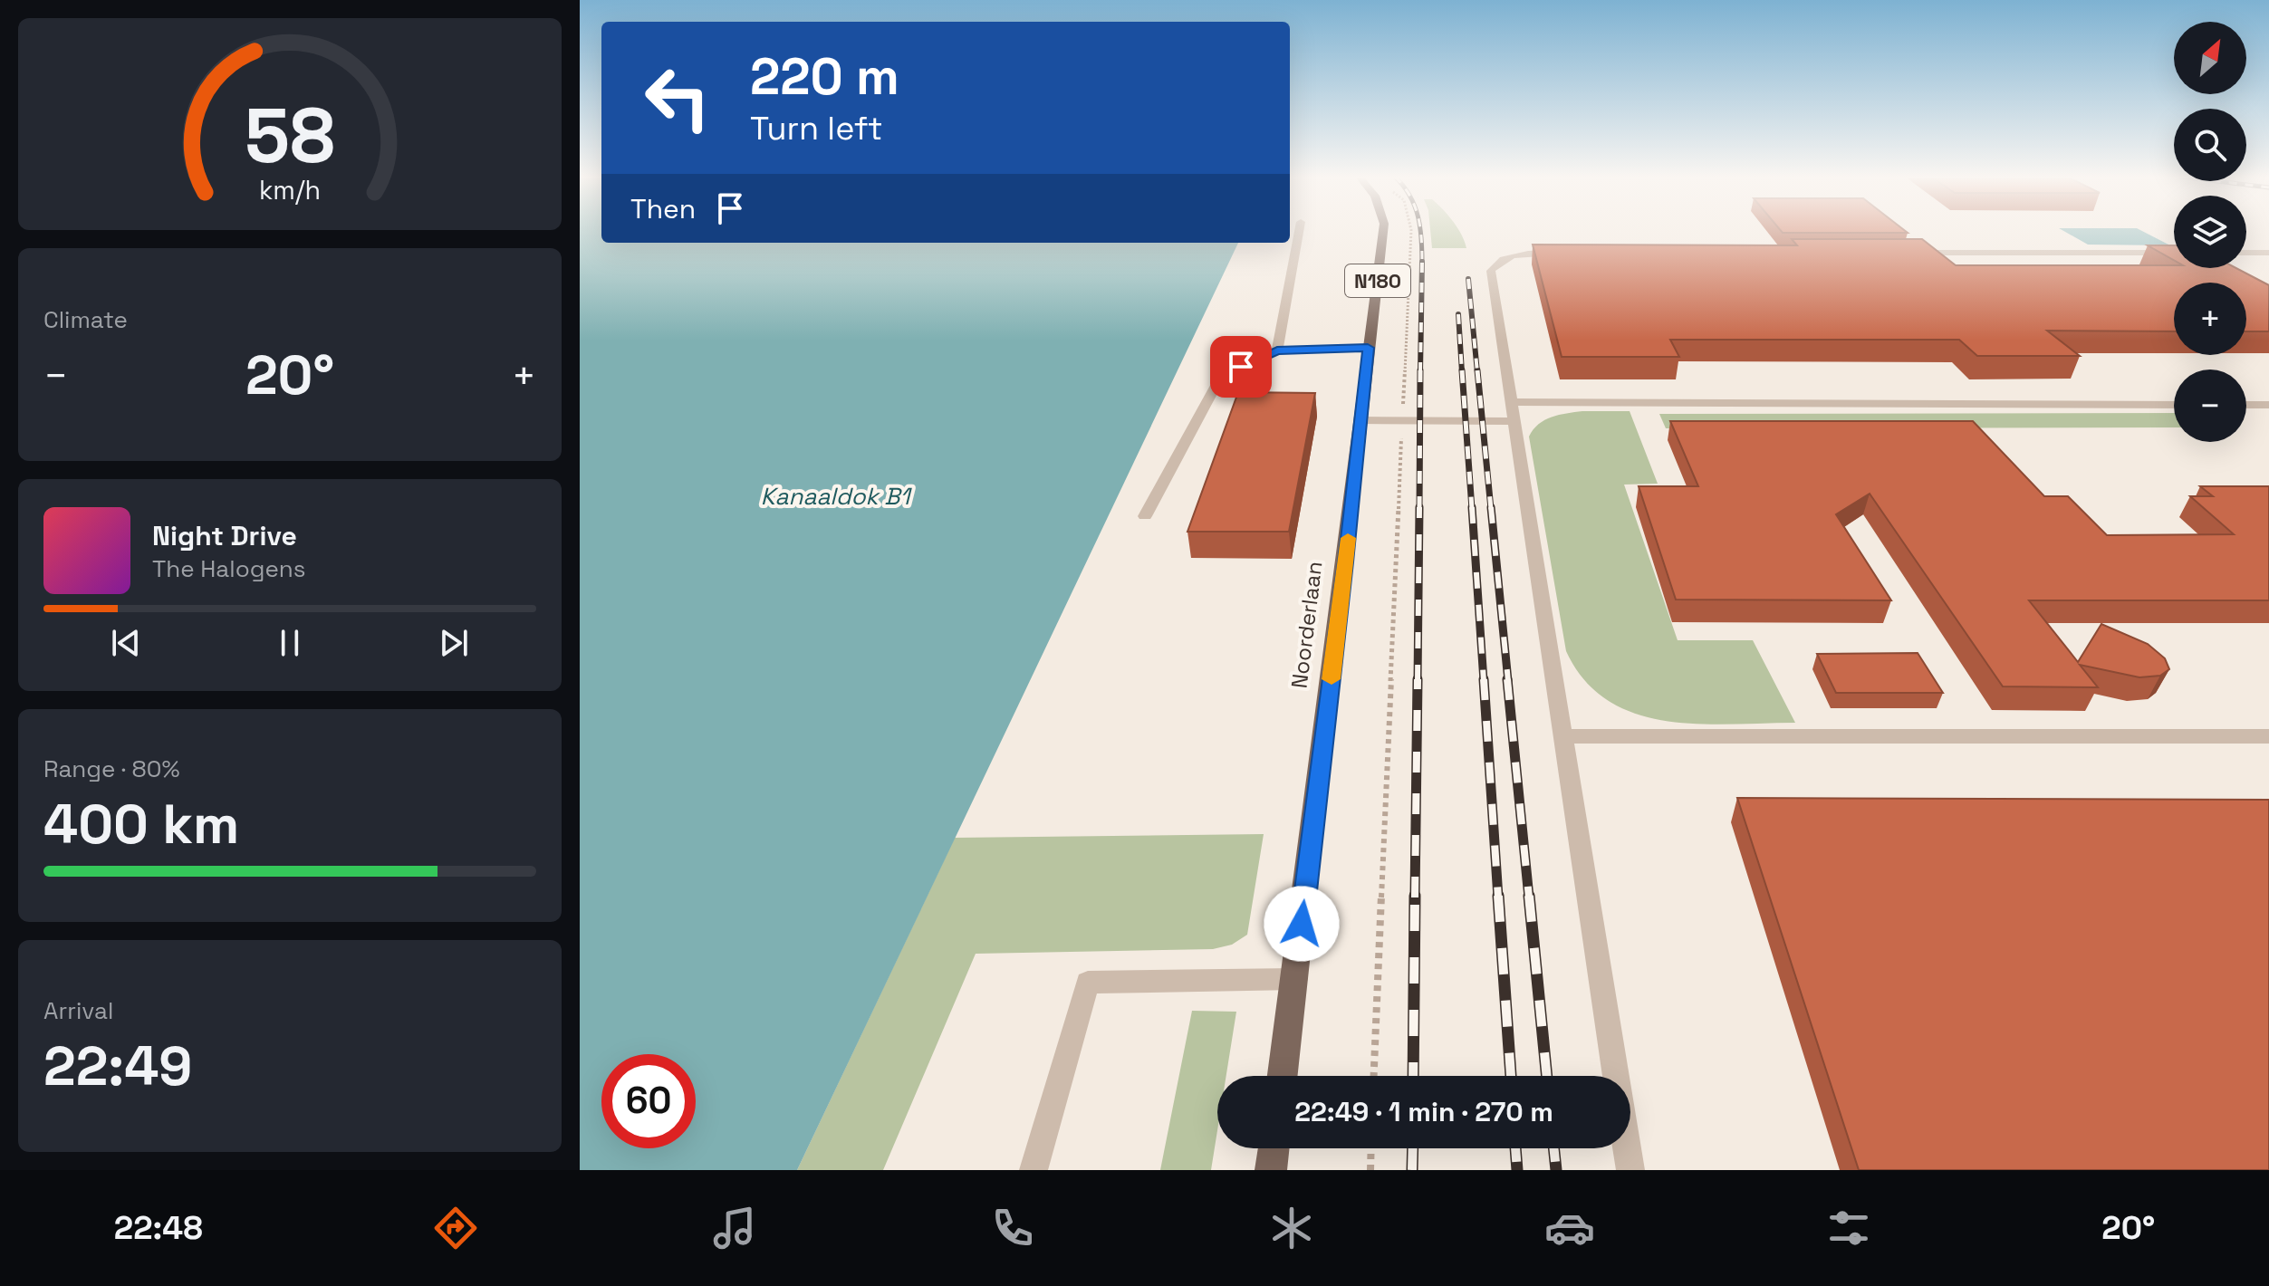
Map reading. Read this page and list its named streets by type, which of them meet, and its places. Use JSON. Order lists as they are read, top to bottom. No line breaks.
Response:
{"streets":{"main road":["N180","Noorderlaan"]},"water":["Kanaaldok B1"],"north":"top right","page":{"map_buttons":["+","−"],"turn":["220 m","Turn left"],"then":"Then","tile":["Climate",["Range · 80%","400 km"],["Arrival","22:49"]],"heat":["−","20°","+"],"song":["Night Drive","The Halogens"],"limit":"60","trip":"22:49 · 1 min · 270 m","tabs":["22:48","20°"],"gauge":["58","km/h"]}}
